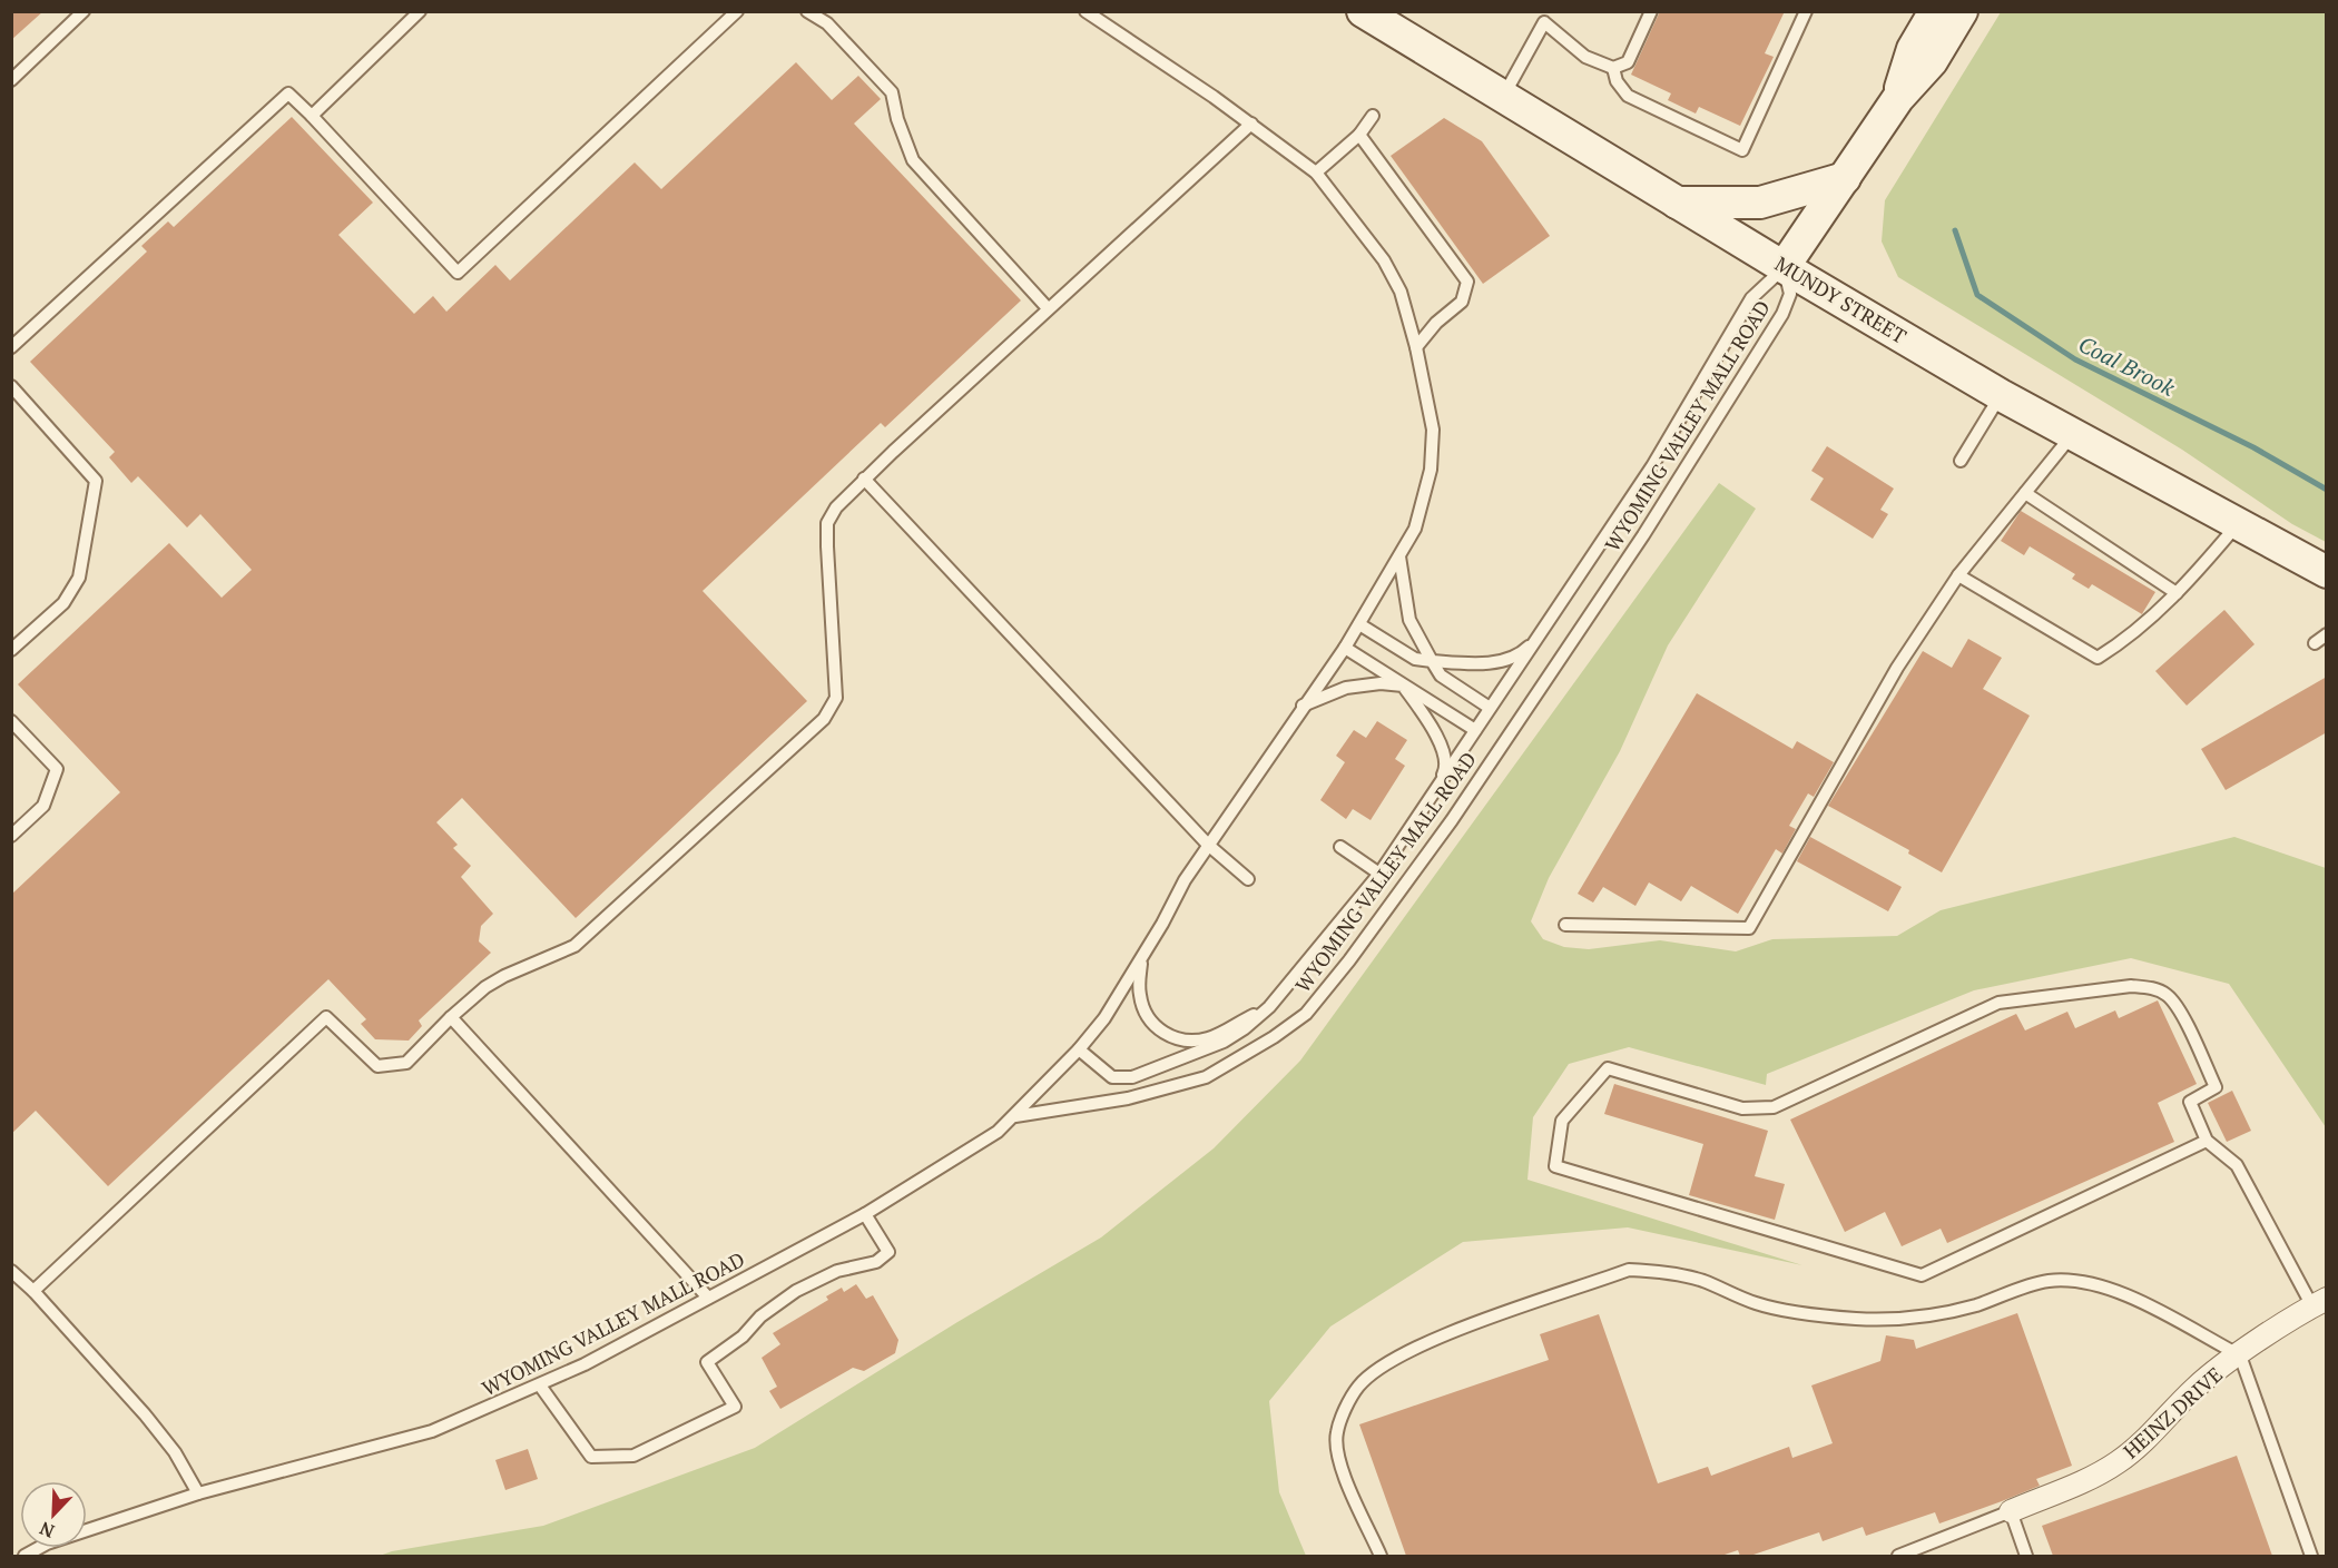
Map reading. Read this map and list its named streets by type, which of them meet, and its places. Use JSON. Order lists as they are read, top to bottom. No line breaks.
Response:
{"streets":{"main road":["MUNDY STREET"],"street":["HEINZ DRIVE"],"lane":["WYOMING VALLEY MALL ROAD"]},"crossings":[["MUNDY STREET","WYOMING VALLEY MALL ROAD"]],"water":["Coal Brook"],"north":"bottom left"}
